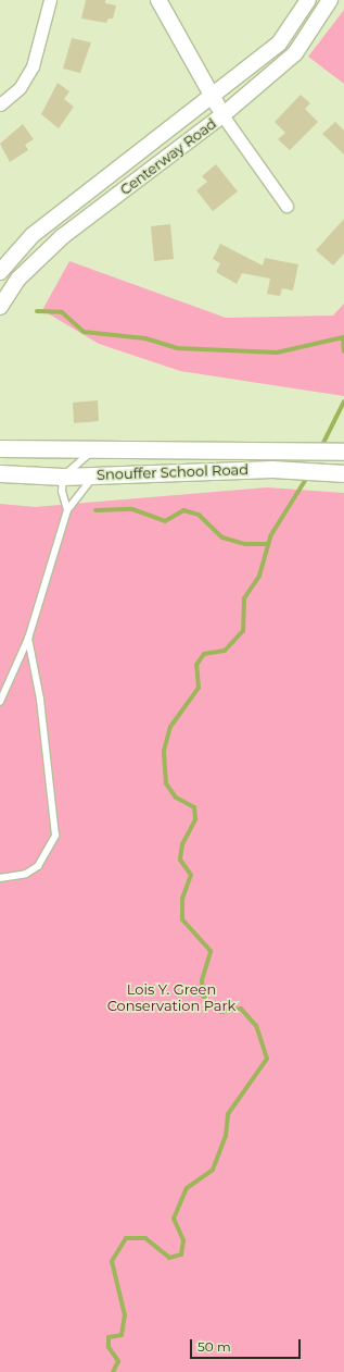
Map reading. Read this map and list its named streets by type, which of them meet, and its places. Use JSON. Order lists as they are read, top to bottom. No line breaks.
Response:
{"streets":{"main road":["Snouffer School Road"],"street":["Centerway Road"]},"parks":["Lois Y. Green Conservation Park"],"scale_bar":"50 m"}
